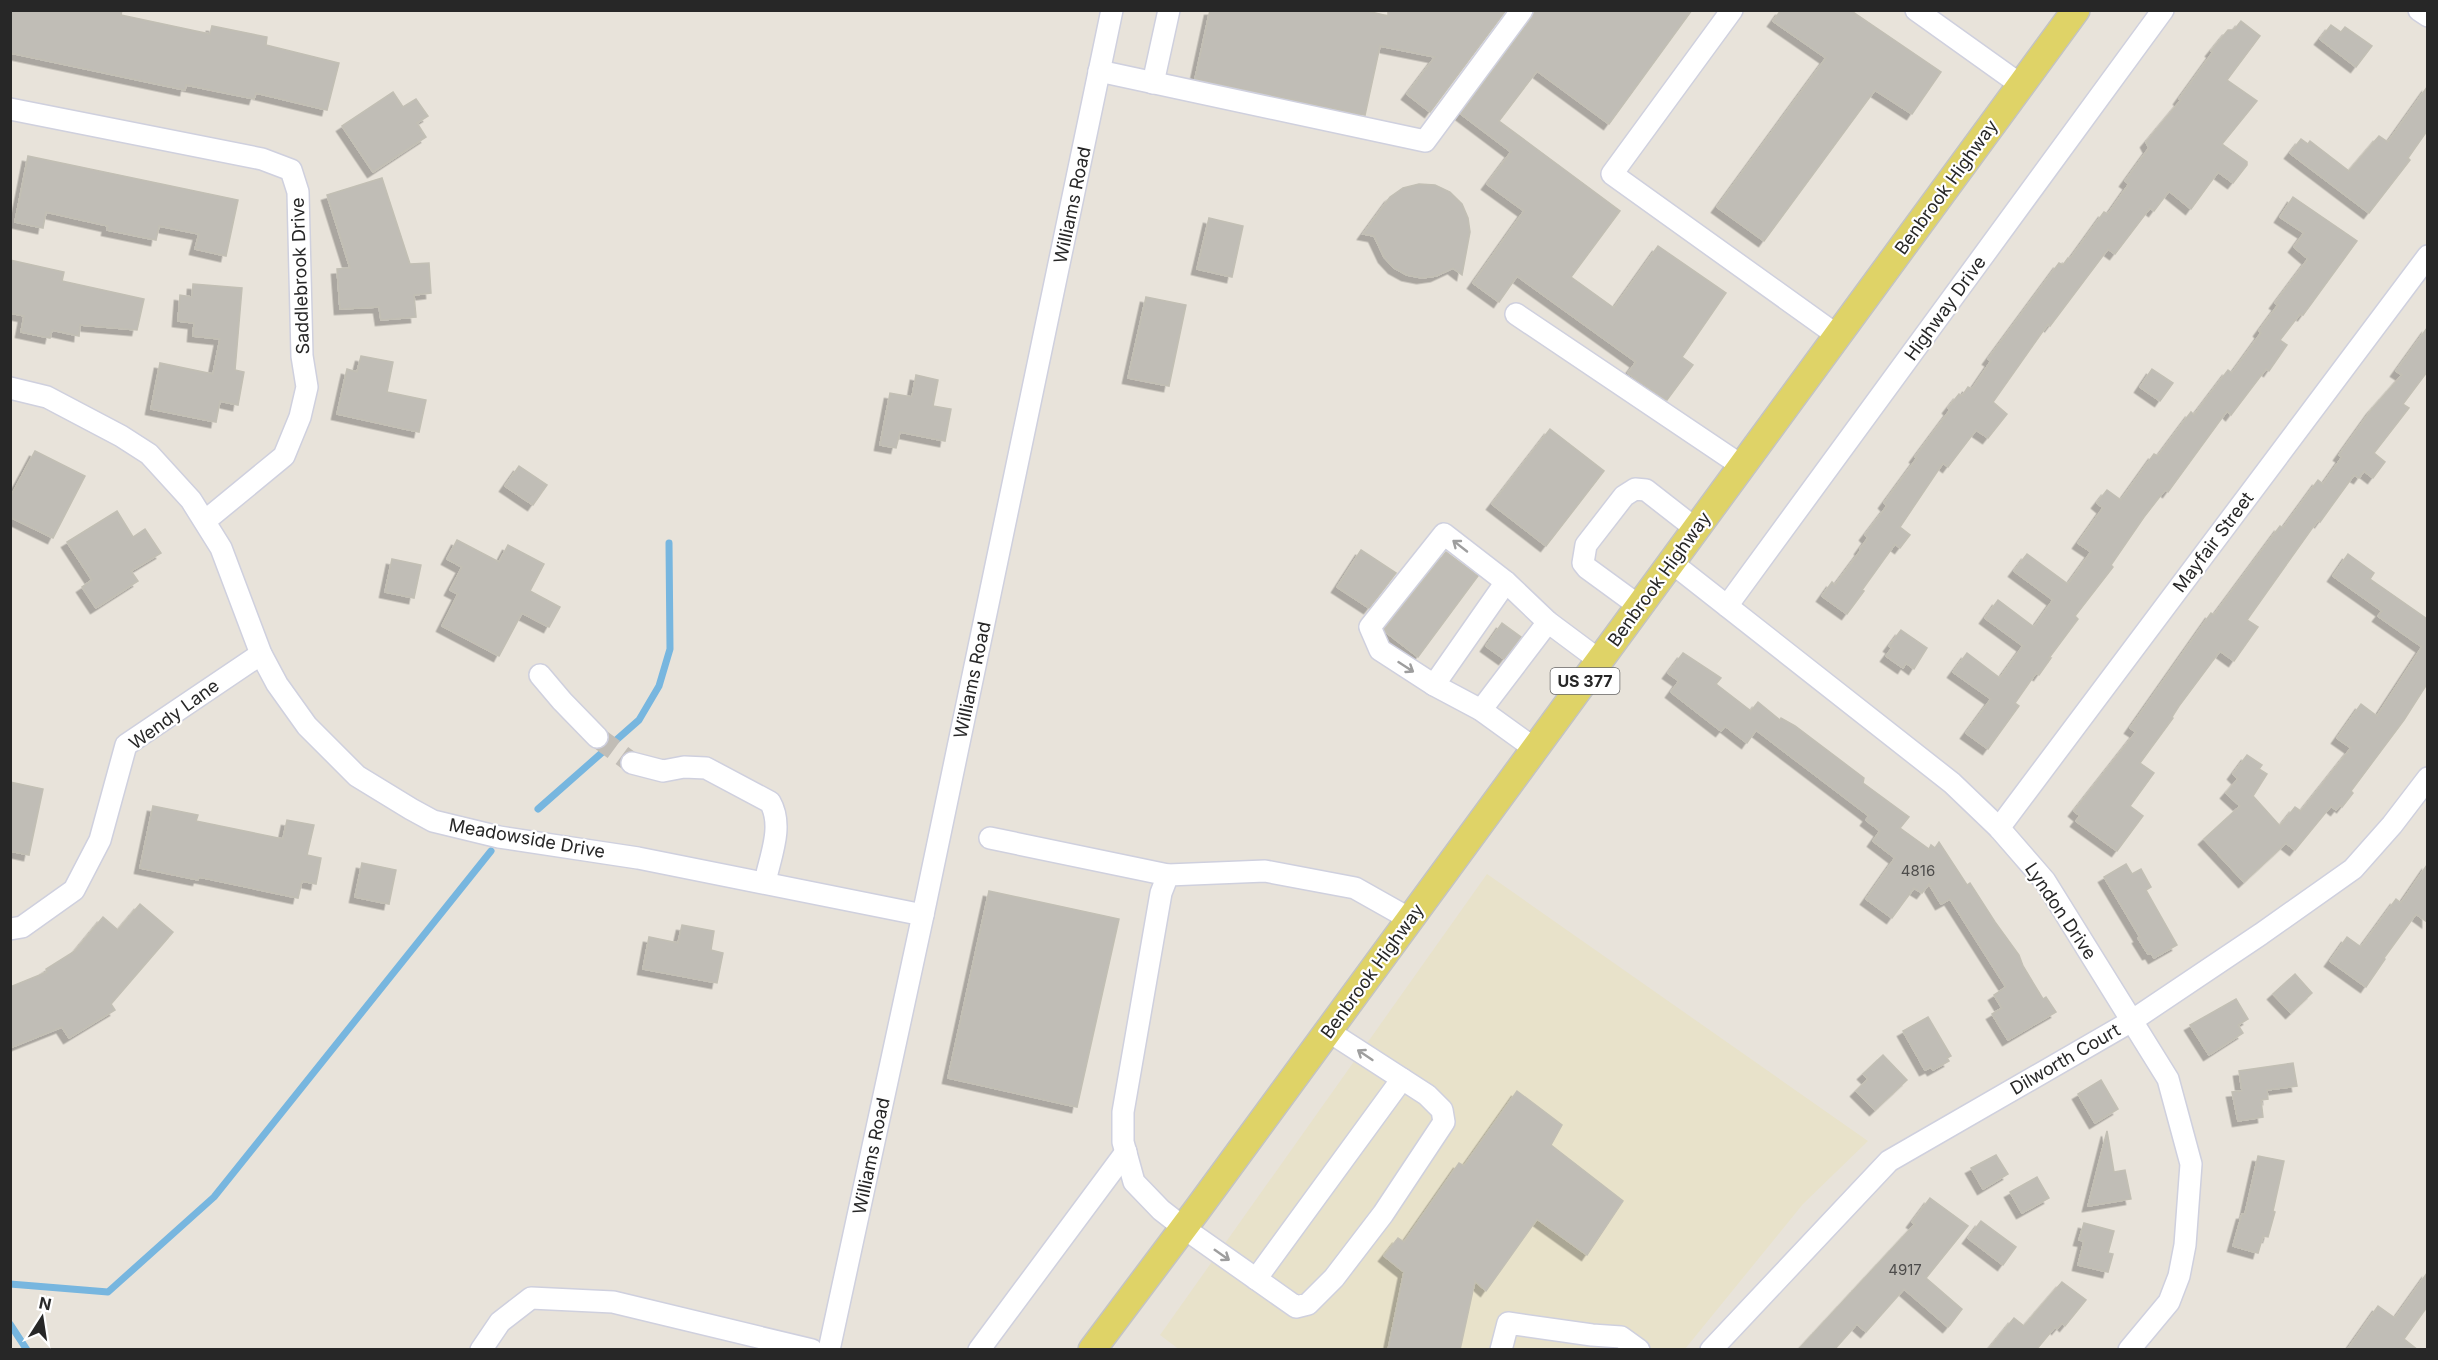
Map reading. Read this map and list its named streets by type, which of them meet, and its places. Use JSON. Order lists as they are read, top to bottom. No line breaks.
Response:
{"streets":{"main road":["Benbrook Highway","US 377"],"street":["Williams Road","Saddlebrook Drive","Highway Drive","Mayfair Street","Wendy Lane","Meadowside Drive","Lyndon Drive","Dilworth Court"]},"crossings":[["Benbrook Highway","Lyndon Drive"],["Williams Road","Meadowside Drive"],["Saddlebrook Drive","Meadowside Drive"],["Highway Drive","Lyndon Drive"],["Mayfair Street","Lyndon Drive"],["Wendy Lane","Meadowside Drive"],["Lyndon Drive","Dilworth Court"]],"house_numbers":["4816","4917"],"north":"top"}
